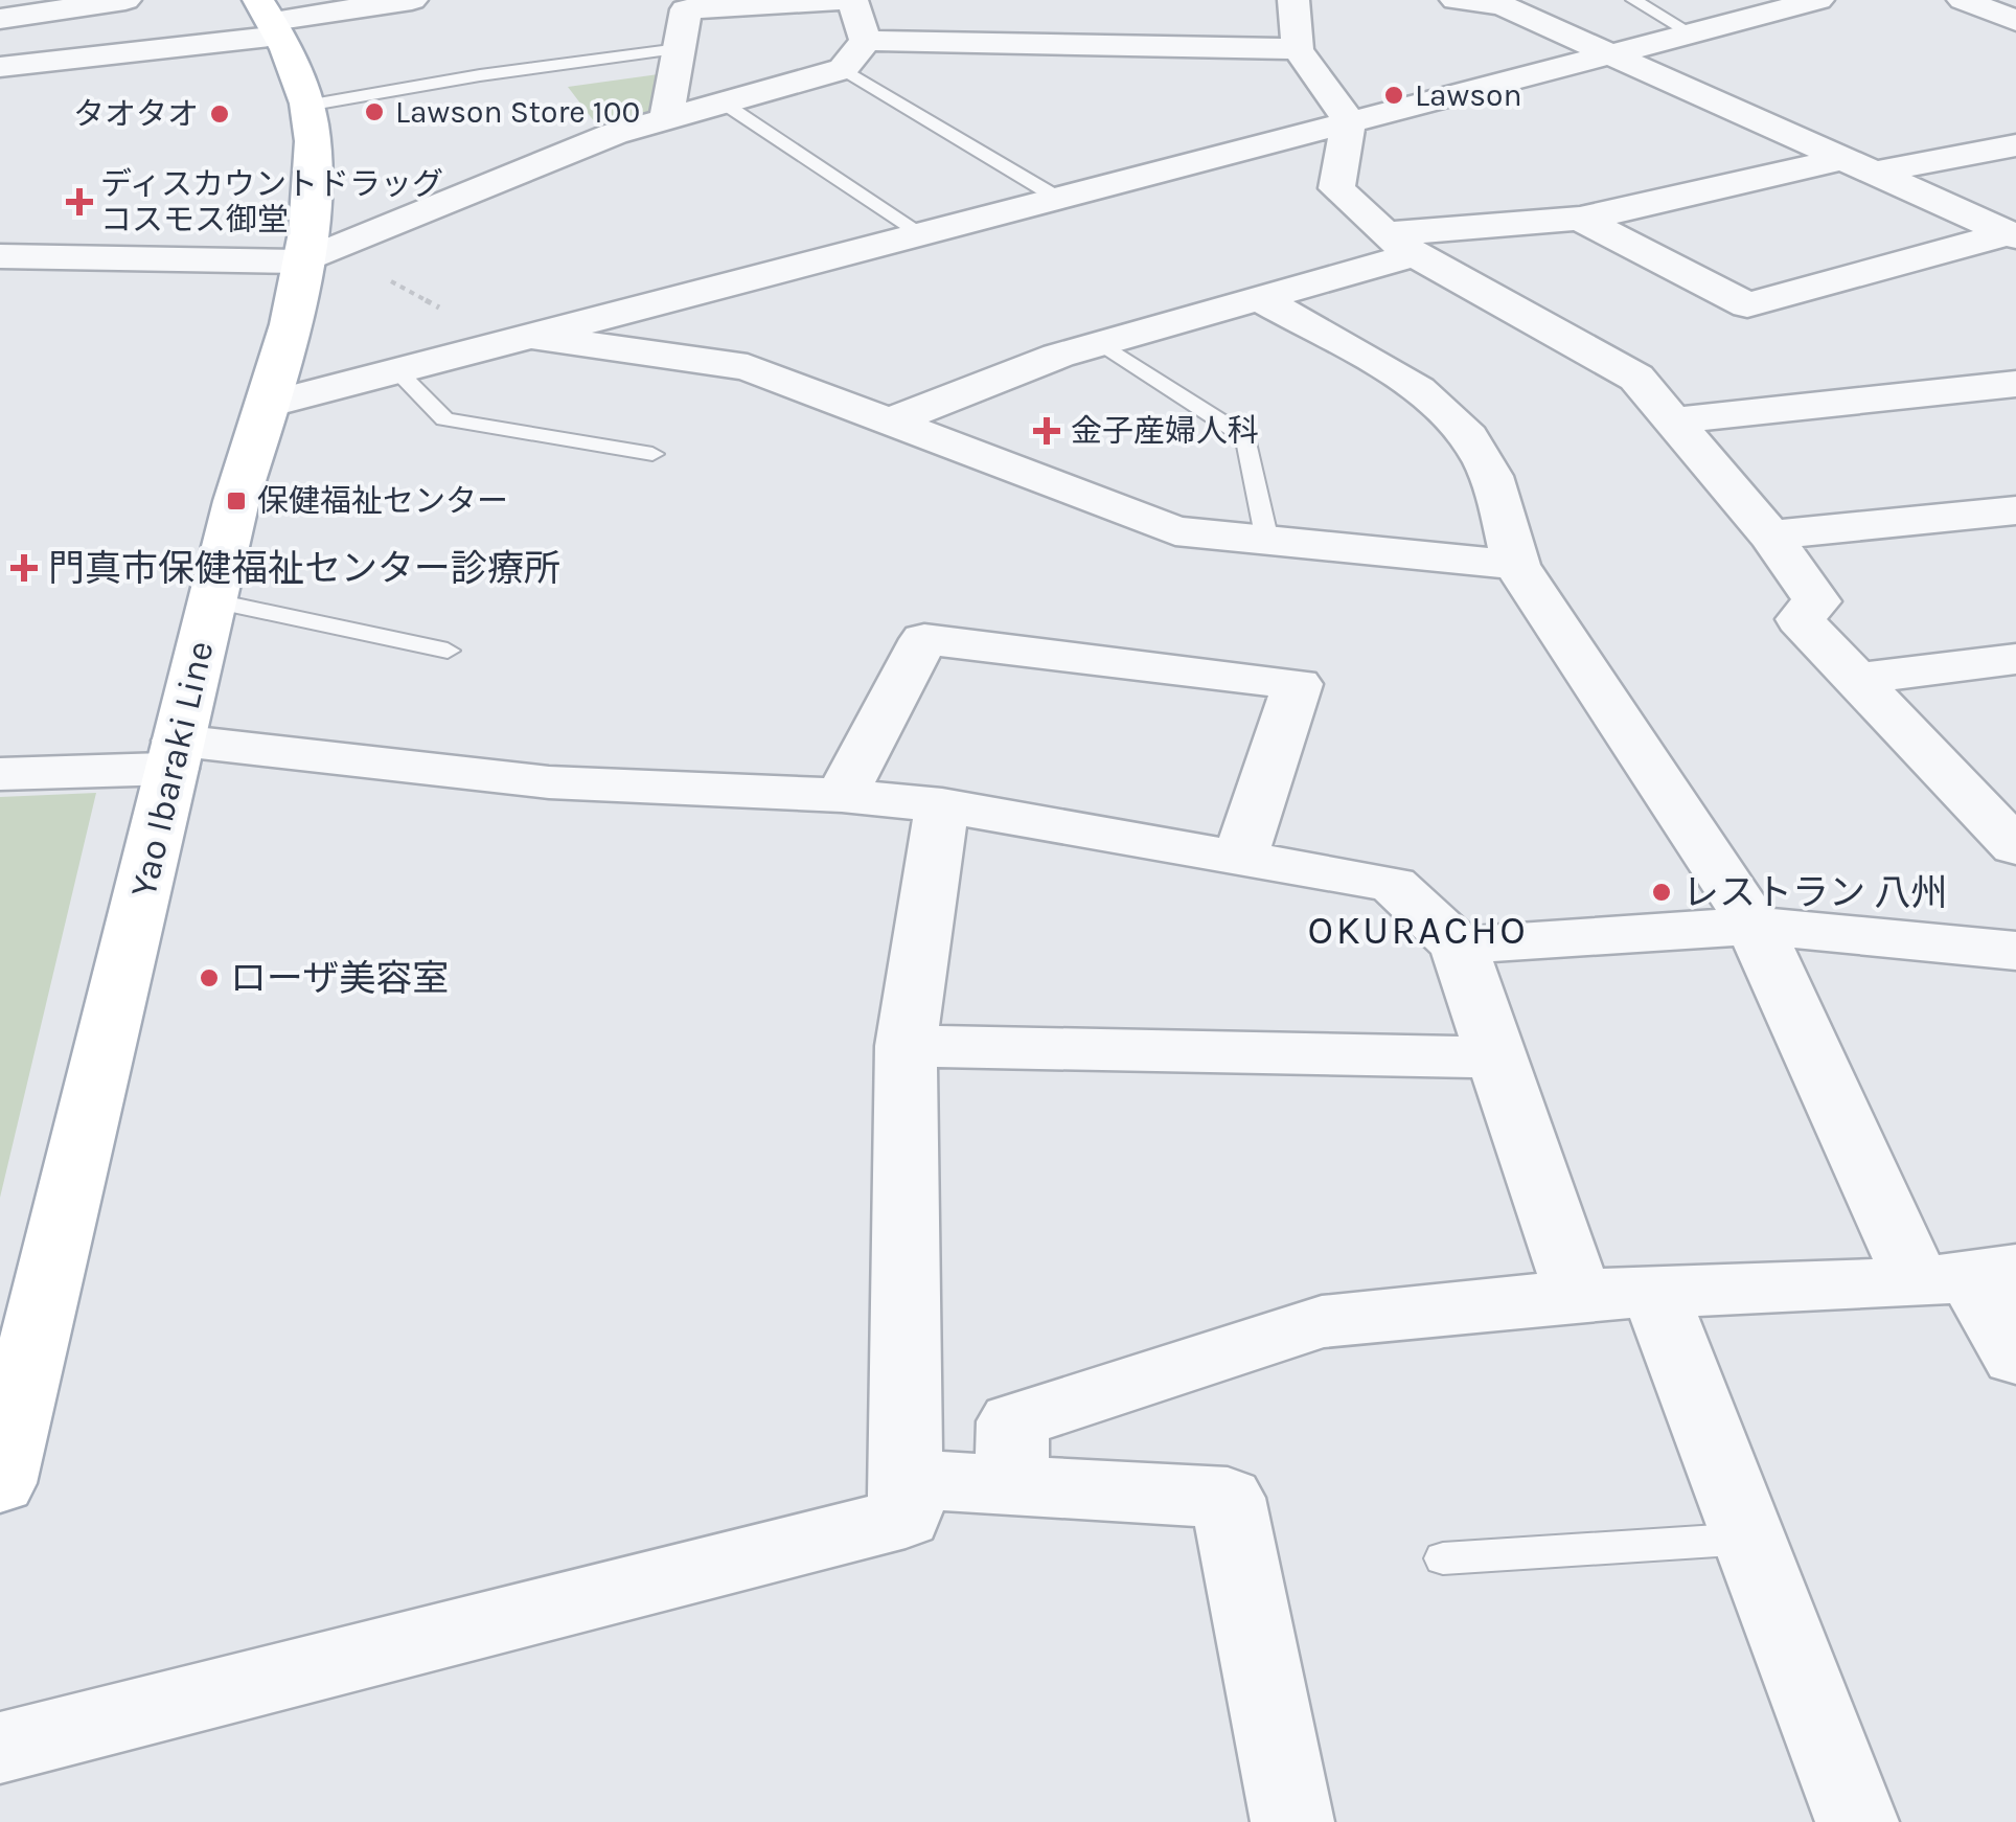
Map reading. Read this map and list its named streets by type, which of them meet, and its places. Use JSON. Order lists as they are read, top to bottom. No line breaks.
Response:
{"streets":{"main road":["Yao Ibaraki Line"]},"districts":["OKURACHO"],"places":{"other":["Lawson","Lawson Store 100","タオタオ","レストラン 八州","ローザ美容室"],"health":["ディスカウントドラッグ コスモス御堂","金子産婦人科","門真市保健福祉センター診療所"],"transit":["保健福祉センター"]}}
